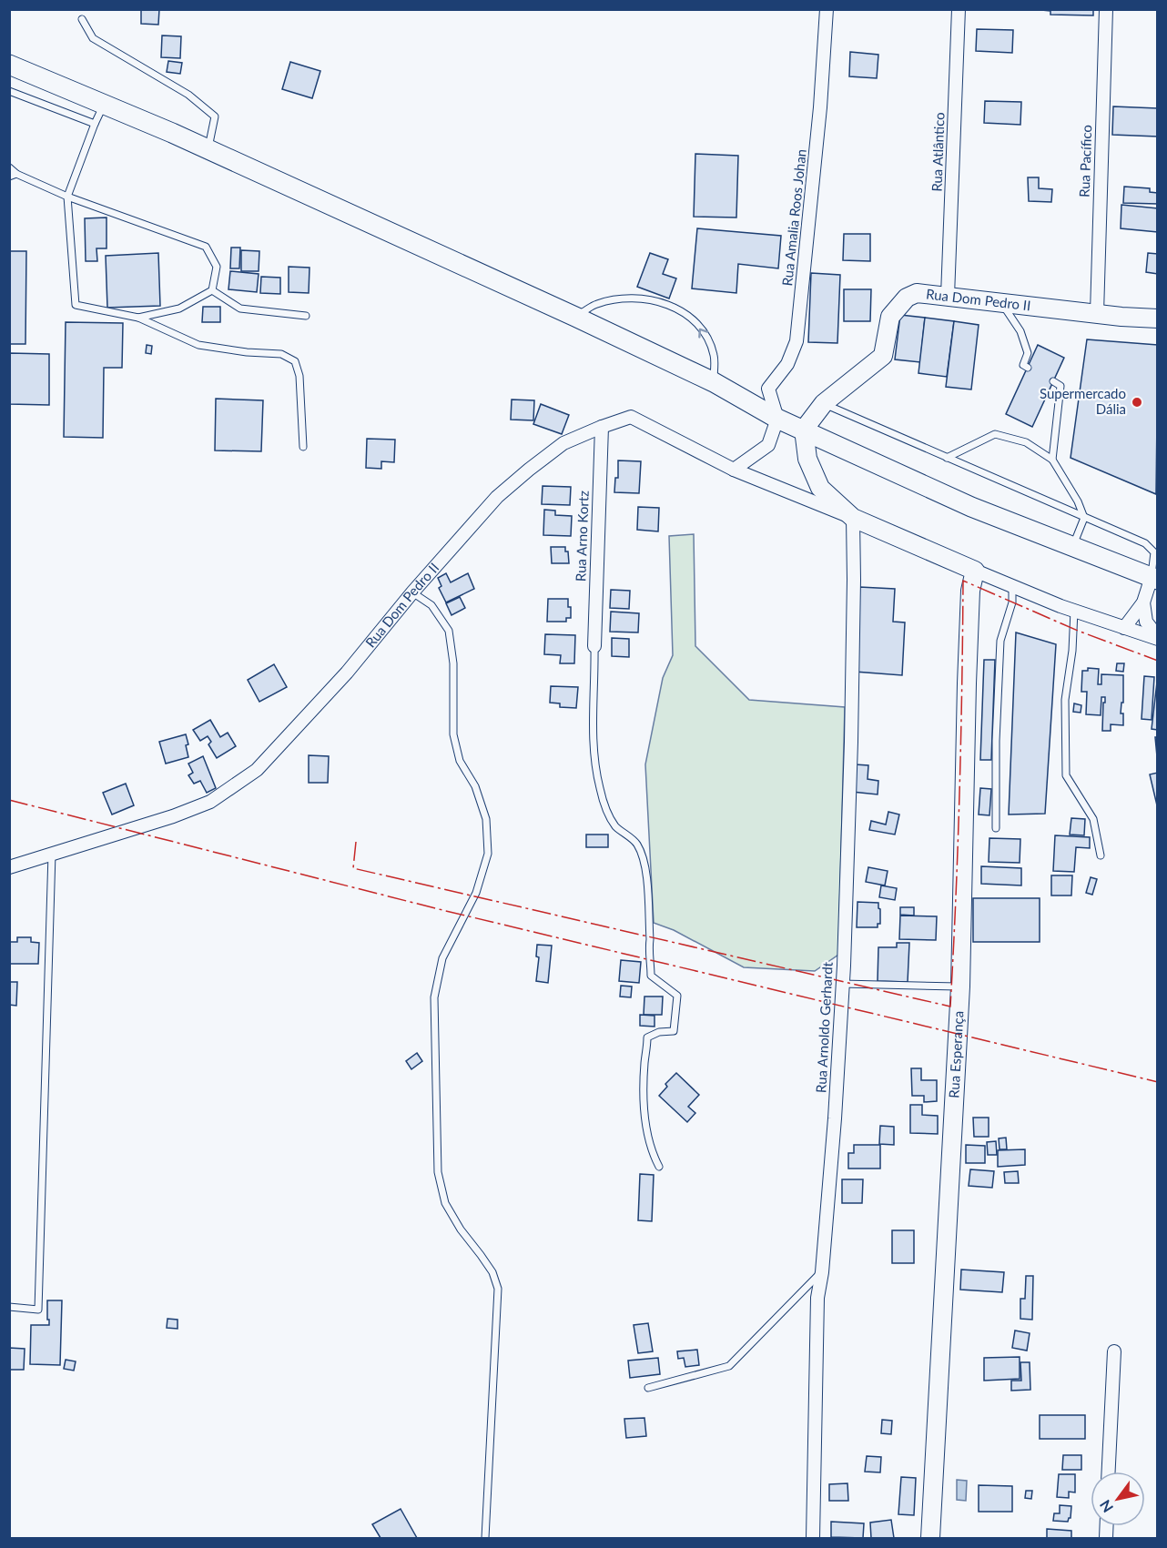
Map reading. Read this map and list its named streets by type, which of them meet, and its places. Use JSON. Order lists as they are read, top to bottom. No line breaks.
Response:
{"streets":{"street":["Rua Atlântico","Rua Pacífico","Rua Amalia Roos Johan","Rua Dom Pedro II","Rua Arno Kortz","Rua Arnoldo Gerhardt","Rua Esperança"]},"crossings":[["Rua Atlântico","Rua Dom Pedro II"],["Rua Pacífico","Rua Dom Pedro II"],["Rua Dom Pedro II","Rua Arno Kortz"],["Rua Dom Pedro II","Rua Arnoldo Gerhardt"]],"places":["Supermercado Dália"],"north":"bottom left"}
